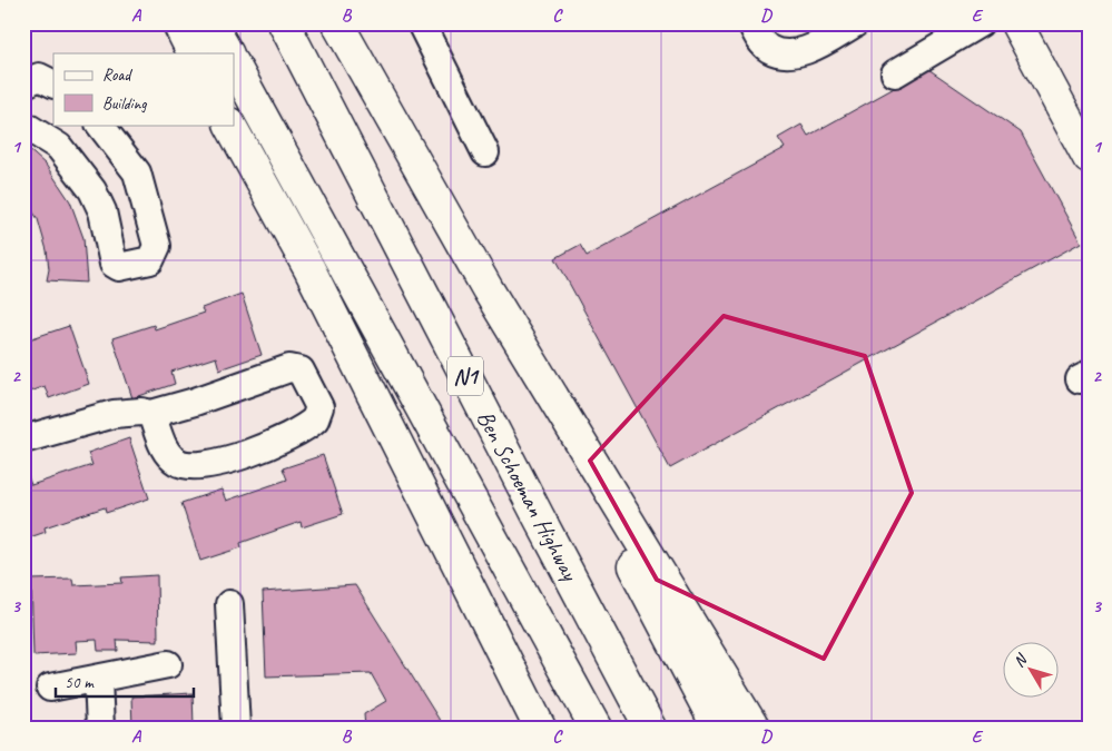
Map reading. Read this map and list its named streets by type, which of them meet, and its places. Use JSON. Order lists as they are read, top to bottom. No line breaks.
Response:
{"streets":{"main road":["N1","Ben Schoeman Highway"]},"legend":["Road","Building"],"scale_bar":"50 m","north":"top left","grid":{"columns":["A","B","C","D","E"],"rows":["1","2","3"]}}
